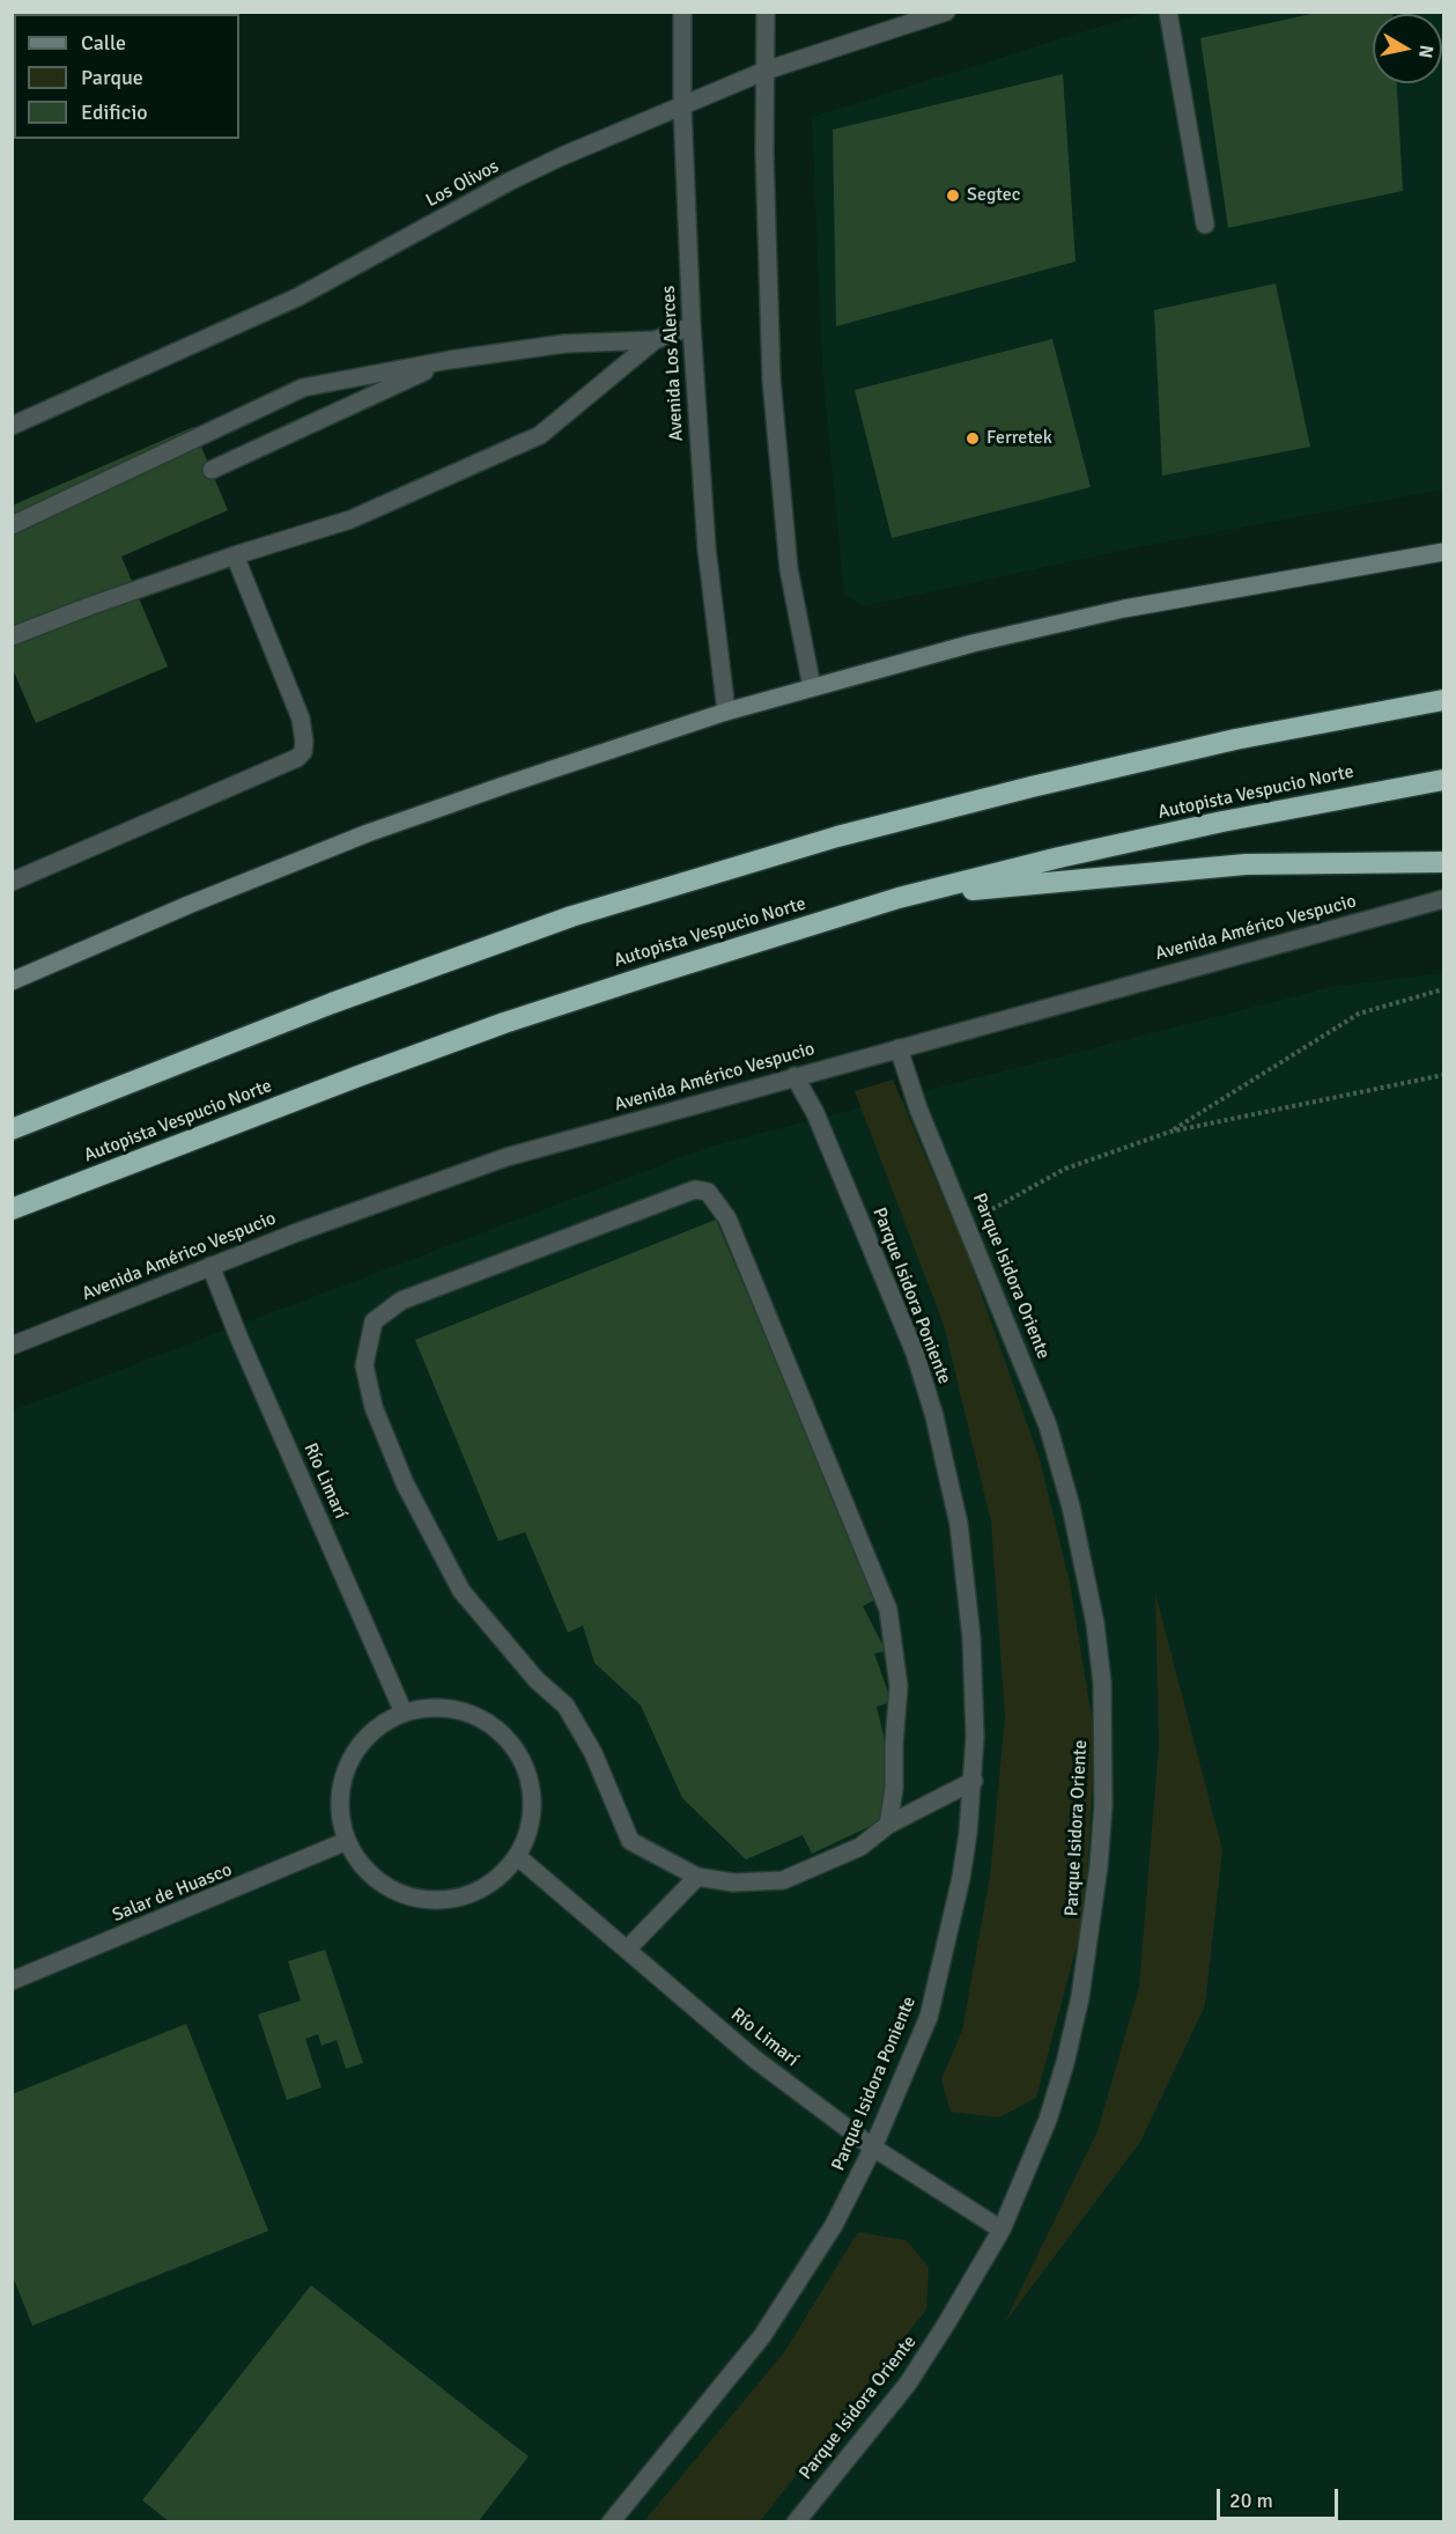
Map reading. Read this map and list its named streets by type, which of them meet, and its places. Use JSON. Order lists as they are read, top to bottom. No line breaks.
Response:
{"streets":{"highway":["Autopista Vespucio Norte"],"street":["Los Olivos","Avenida Los Alerces","Avenida Américo Vespucio","Parque Isidora Oriente","Parque Isidora Poniente","Río Limarí","Salar de Huasco"]},"crossings":[["Los Olivos","Avenida Los Alerces"],["Avenida Américo Vespucio","Parque Isidora Oriente"],["Avenida Américo Vespucio","Parque Isidora Poniente"],["Avenida Américo Vespucio","Río Limarí"],["Parque Isidora Oriente","Río Limarí"],["Parque Isidora Poniente","Río Limarí"],["Río Limarí","Salar de Huasco"]],"places":["Segtec","Ferretek"],"legend":["Calle","Parque","Edificio"],"scale_bar":"20 m","north":"right"}
